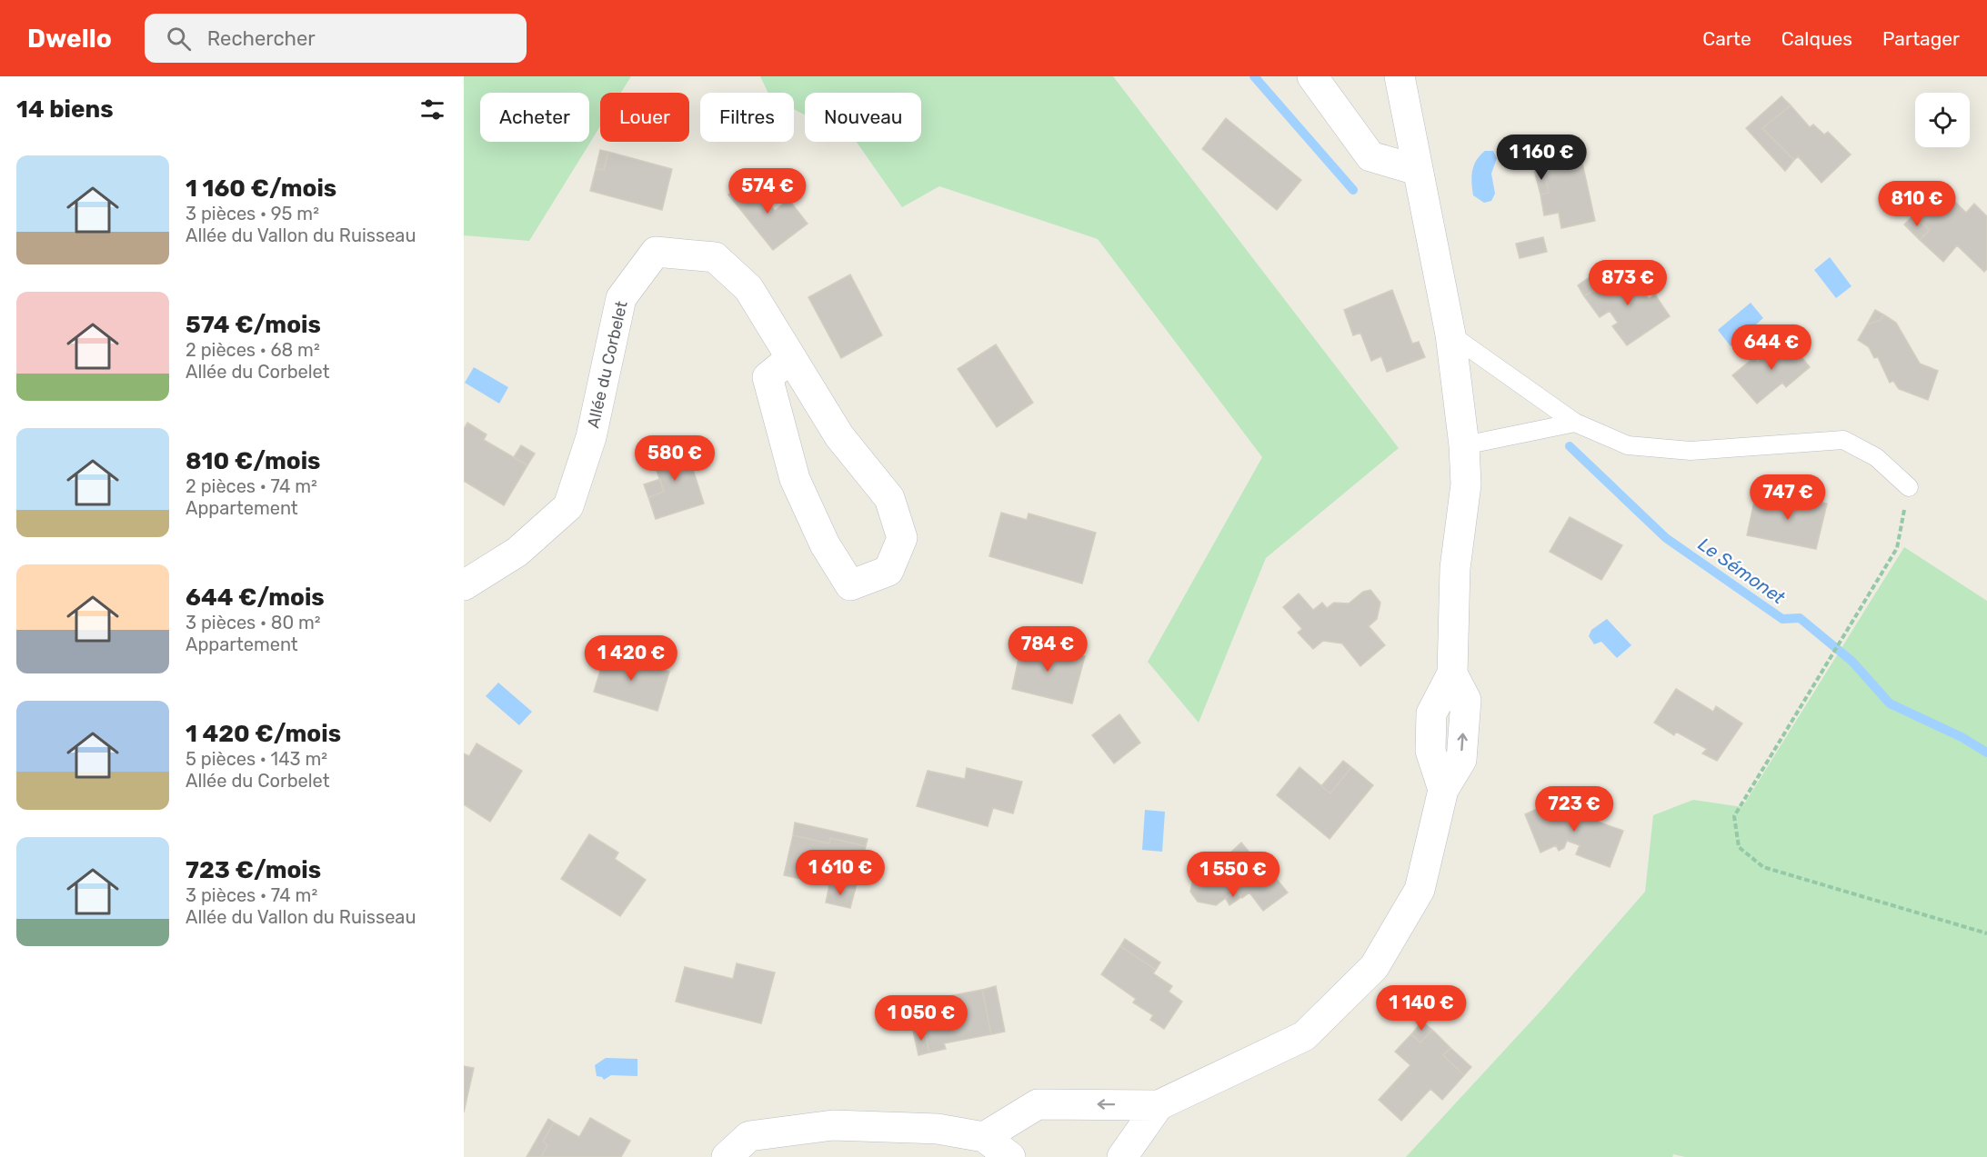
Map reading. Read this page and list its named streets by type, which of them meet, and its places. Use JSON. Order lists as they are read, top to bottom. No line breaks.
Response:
{"streets":{"street":["Allée du Corbelet"]},"water":["Le Sémonet"],"page":{"header":"Dwello","search":"Rechercher","nav":["Carte","Calques","Partager"],"heading":"14 biens","chip":["Acheter","Louer","Filtres","Nouveau"],"price":["1 160 €","574 €","810 €","873 €","644 €","580 €","747 €","784 €","1 420 €","723 €","1 610 €","1 550 €","1 140 €","1 050 €"],"list":[{"name":"1 160 €/mois","note":"3 pièces · 95 m² · Allée du Vallon du Ruisseau"},{"name":"574 €/mois","note":"2 pièces · 68 m² · Allée du Corbelet"},{"name":"810 €/mois","note":"2 pièces · 74 m² · Appartement"},{"name":"644 €/mois","note":"3 pièces · 80 m² · Appartement"},{"name":"1 420 €/mois","note":"5 pièces · 143 m² · Allée du Corbelet"},{"name":"723 €/mois","note":"3 pièces · 74 m² · Allée du Vallon du Ruisseau"}]}}
